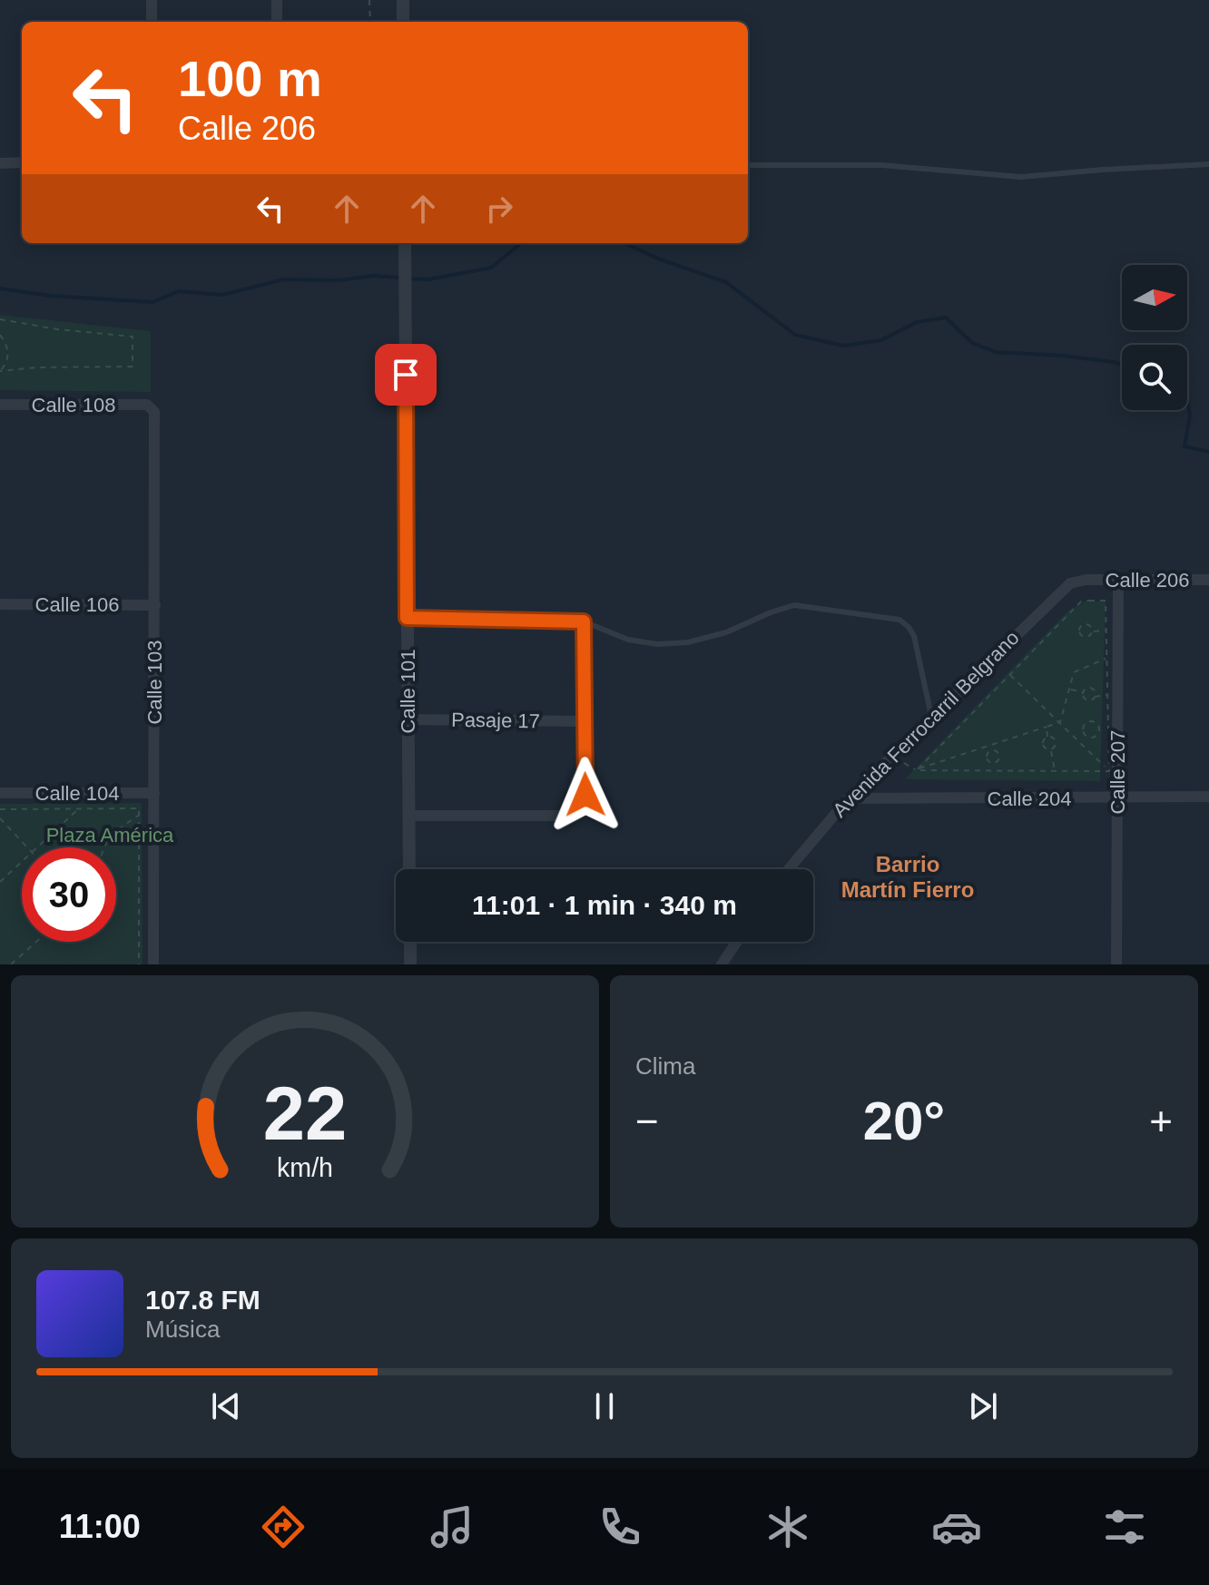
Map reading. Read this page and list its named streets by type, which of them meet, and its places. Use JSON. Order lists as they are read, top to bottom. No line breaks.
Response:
{"streets":{"street":["Calle 108","Calle 206","Calle 106","Calle 103","Calle 101","Pasaje 17","Avenida Ferrocarril Belgrano","Calle 207","Calle 104","Calle 204"]},"crossings":[["Calle 108","Calle 103"],["Calle 206","Avenida Ferrocarril Belgrano"],["Calle 206","Calle 207"],["Calle 106","Calle 103"],["Calle 103","Calle 104"],["Calle 101","Pasaje 17"],["Avenida Ferrocarril Belgrano","Calle 204"],["Calle 207","Calle 204"]],"districts":["Barrio Martín Fierro"],"parks":["Plaza América"],"north":"right","page":{"turn":["100 m","Calle 206"],"limit":"30","trip":"11:01 · 1 min · 340 m","tile":"Clima","heat":["−","20°","+"],"song":["107.8 FM","Música"],"tabs":"11:00","gauge":["22","km/h"]}}
